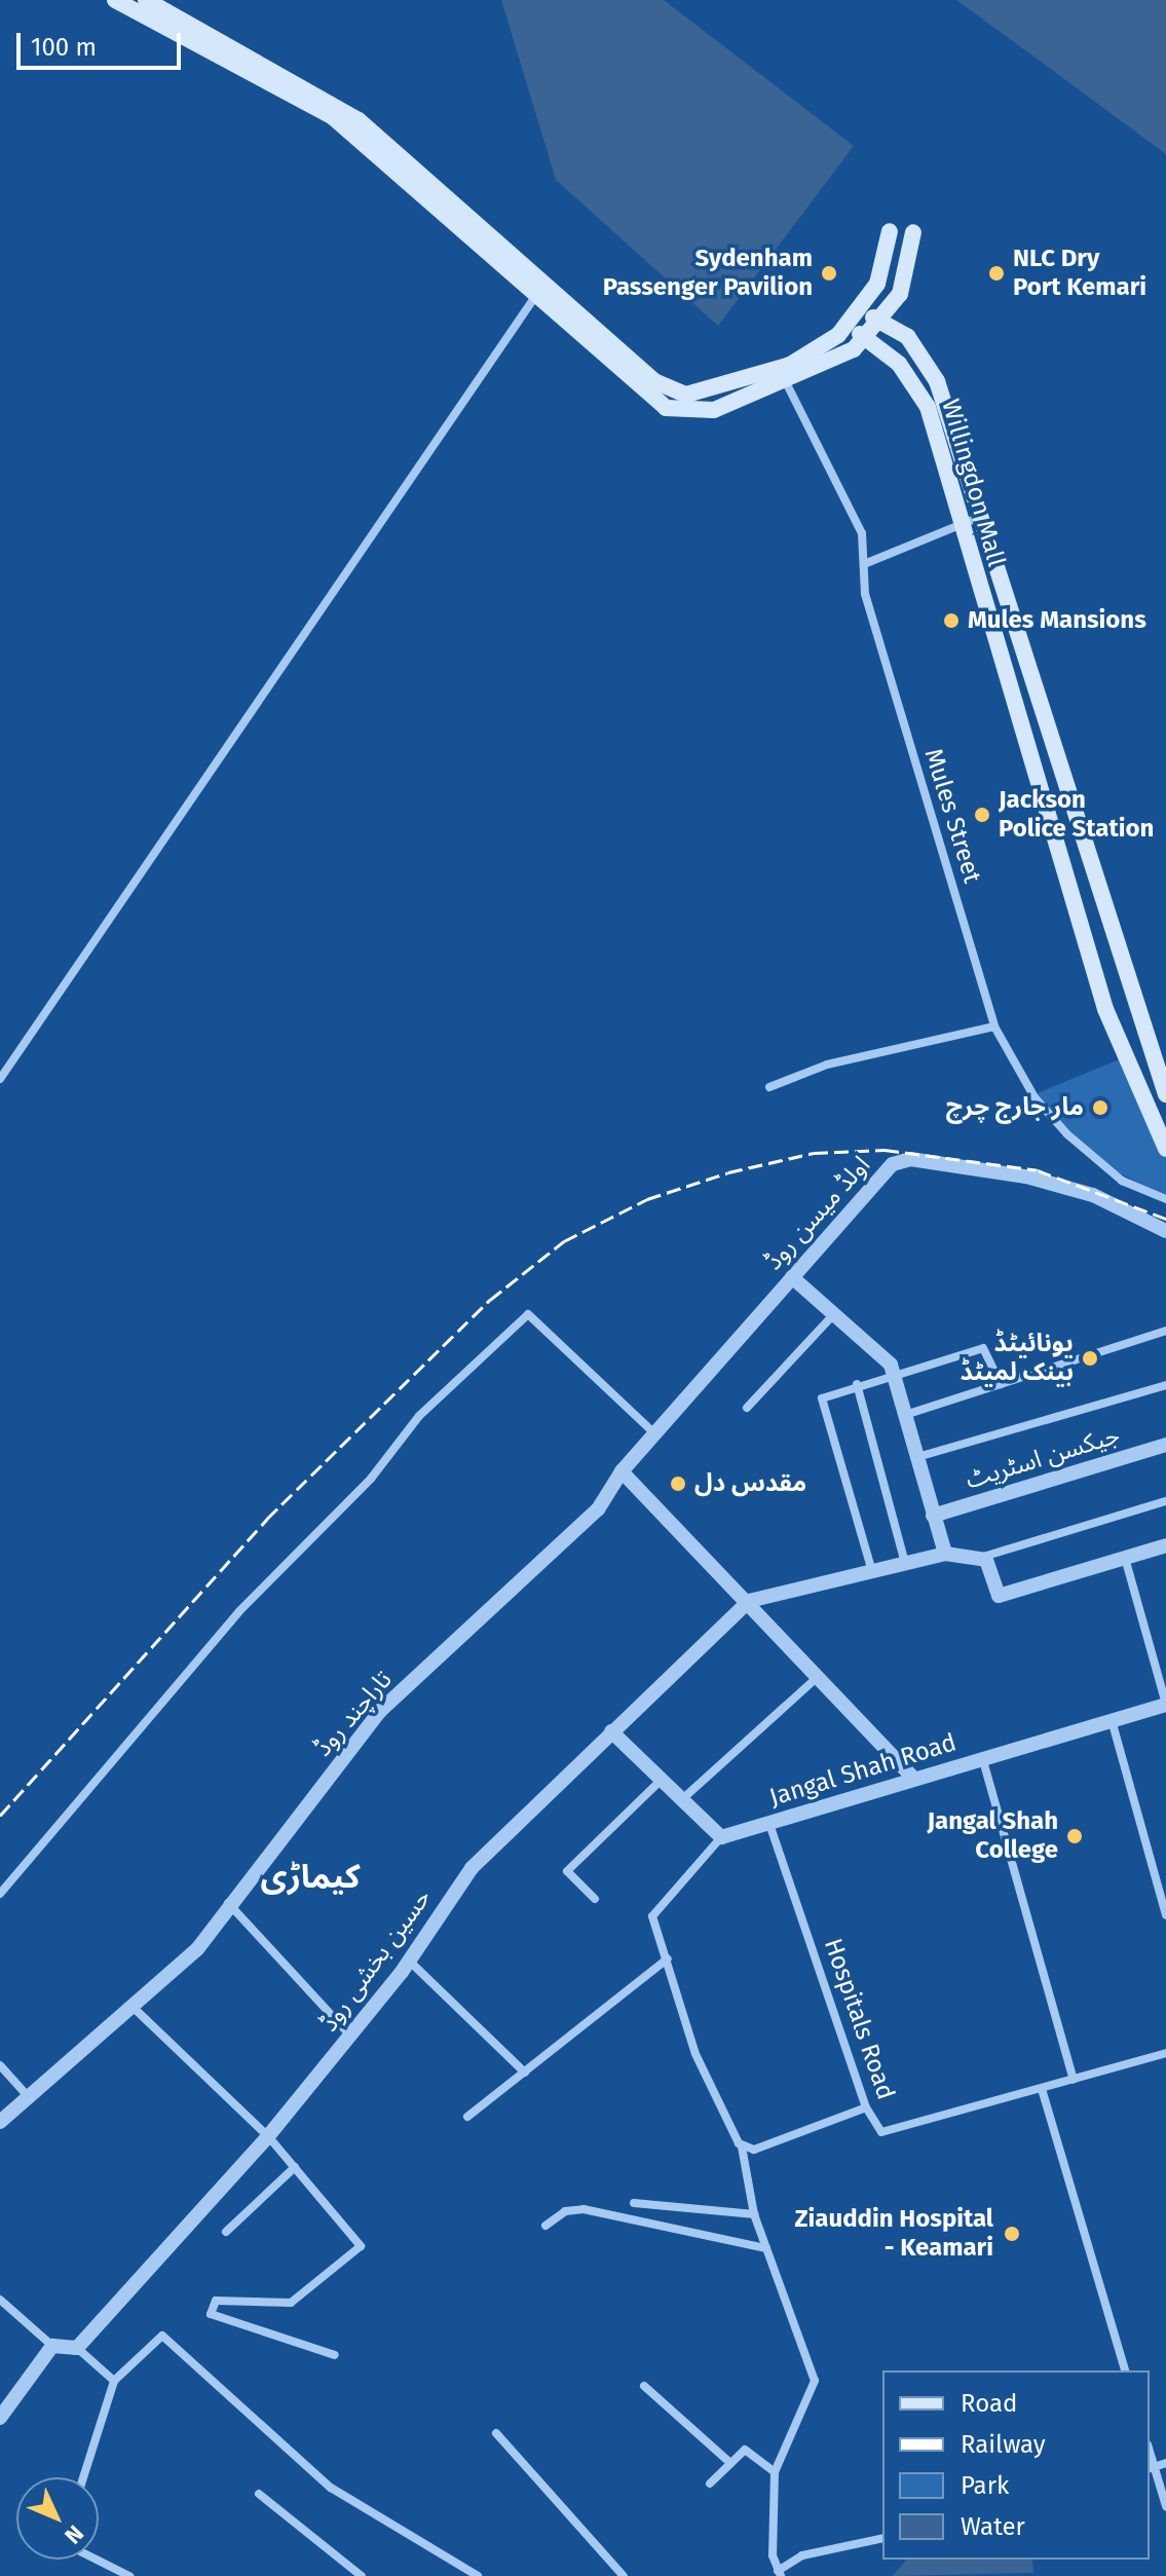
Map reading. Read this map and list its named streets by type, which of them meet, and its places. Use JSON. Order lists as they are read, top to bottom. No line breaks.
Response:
{"streets":{"main road":["Willingdon Mall"],"street":["Mules Street","اولڈ میسن روڈ","جیکسن اسٹریٹ","تاراچند روڈ","Jangal Shah Road","حسین بخشی روڈ","Hospitals Road"]},"crossings":[["اولڈ میسن روڈ","تاراچند روڈ"],["Jangal Shah Road","Hospitals Road"]],"districts":["کیماڑی"],"places":["Sydenham Passenger Pavilion","NLC Dry Port Kemari","Mules Mansions","Jackson Police Station","مار جارج چرچ","یونائیٹڈ بینک لمیٹڈ","مقدس دل","Jangal Shah College","Ziauddin Hospital - Keamari"],"legend":["Road","Railway","Park","Water"],"scale_bar":"100 m","north":"bottom right"}
